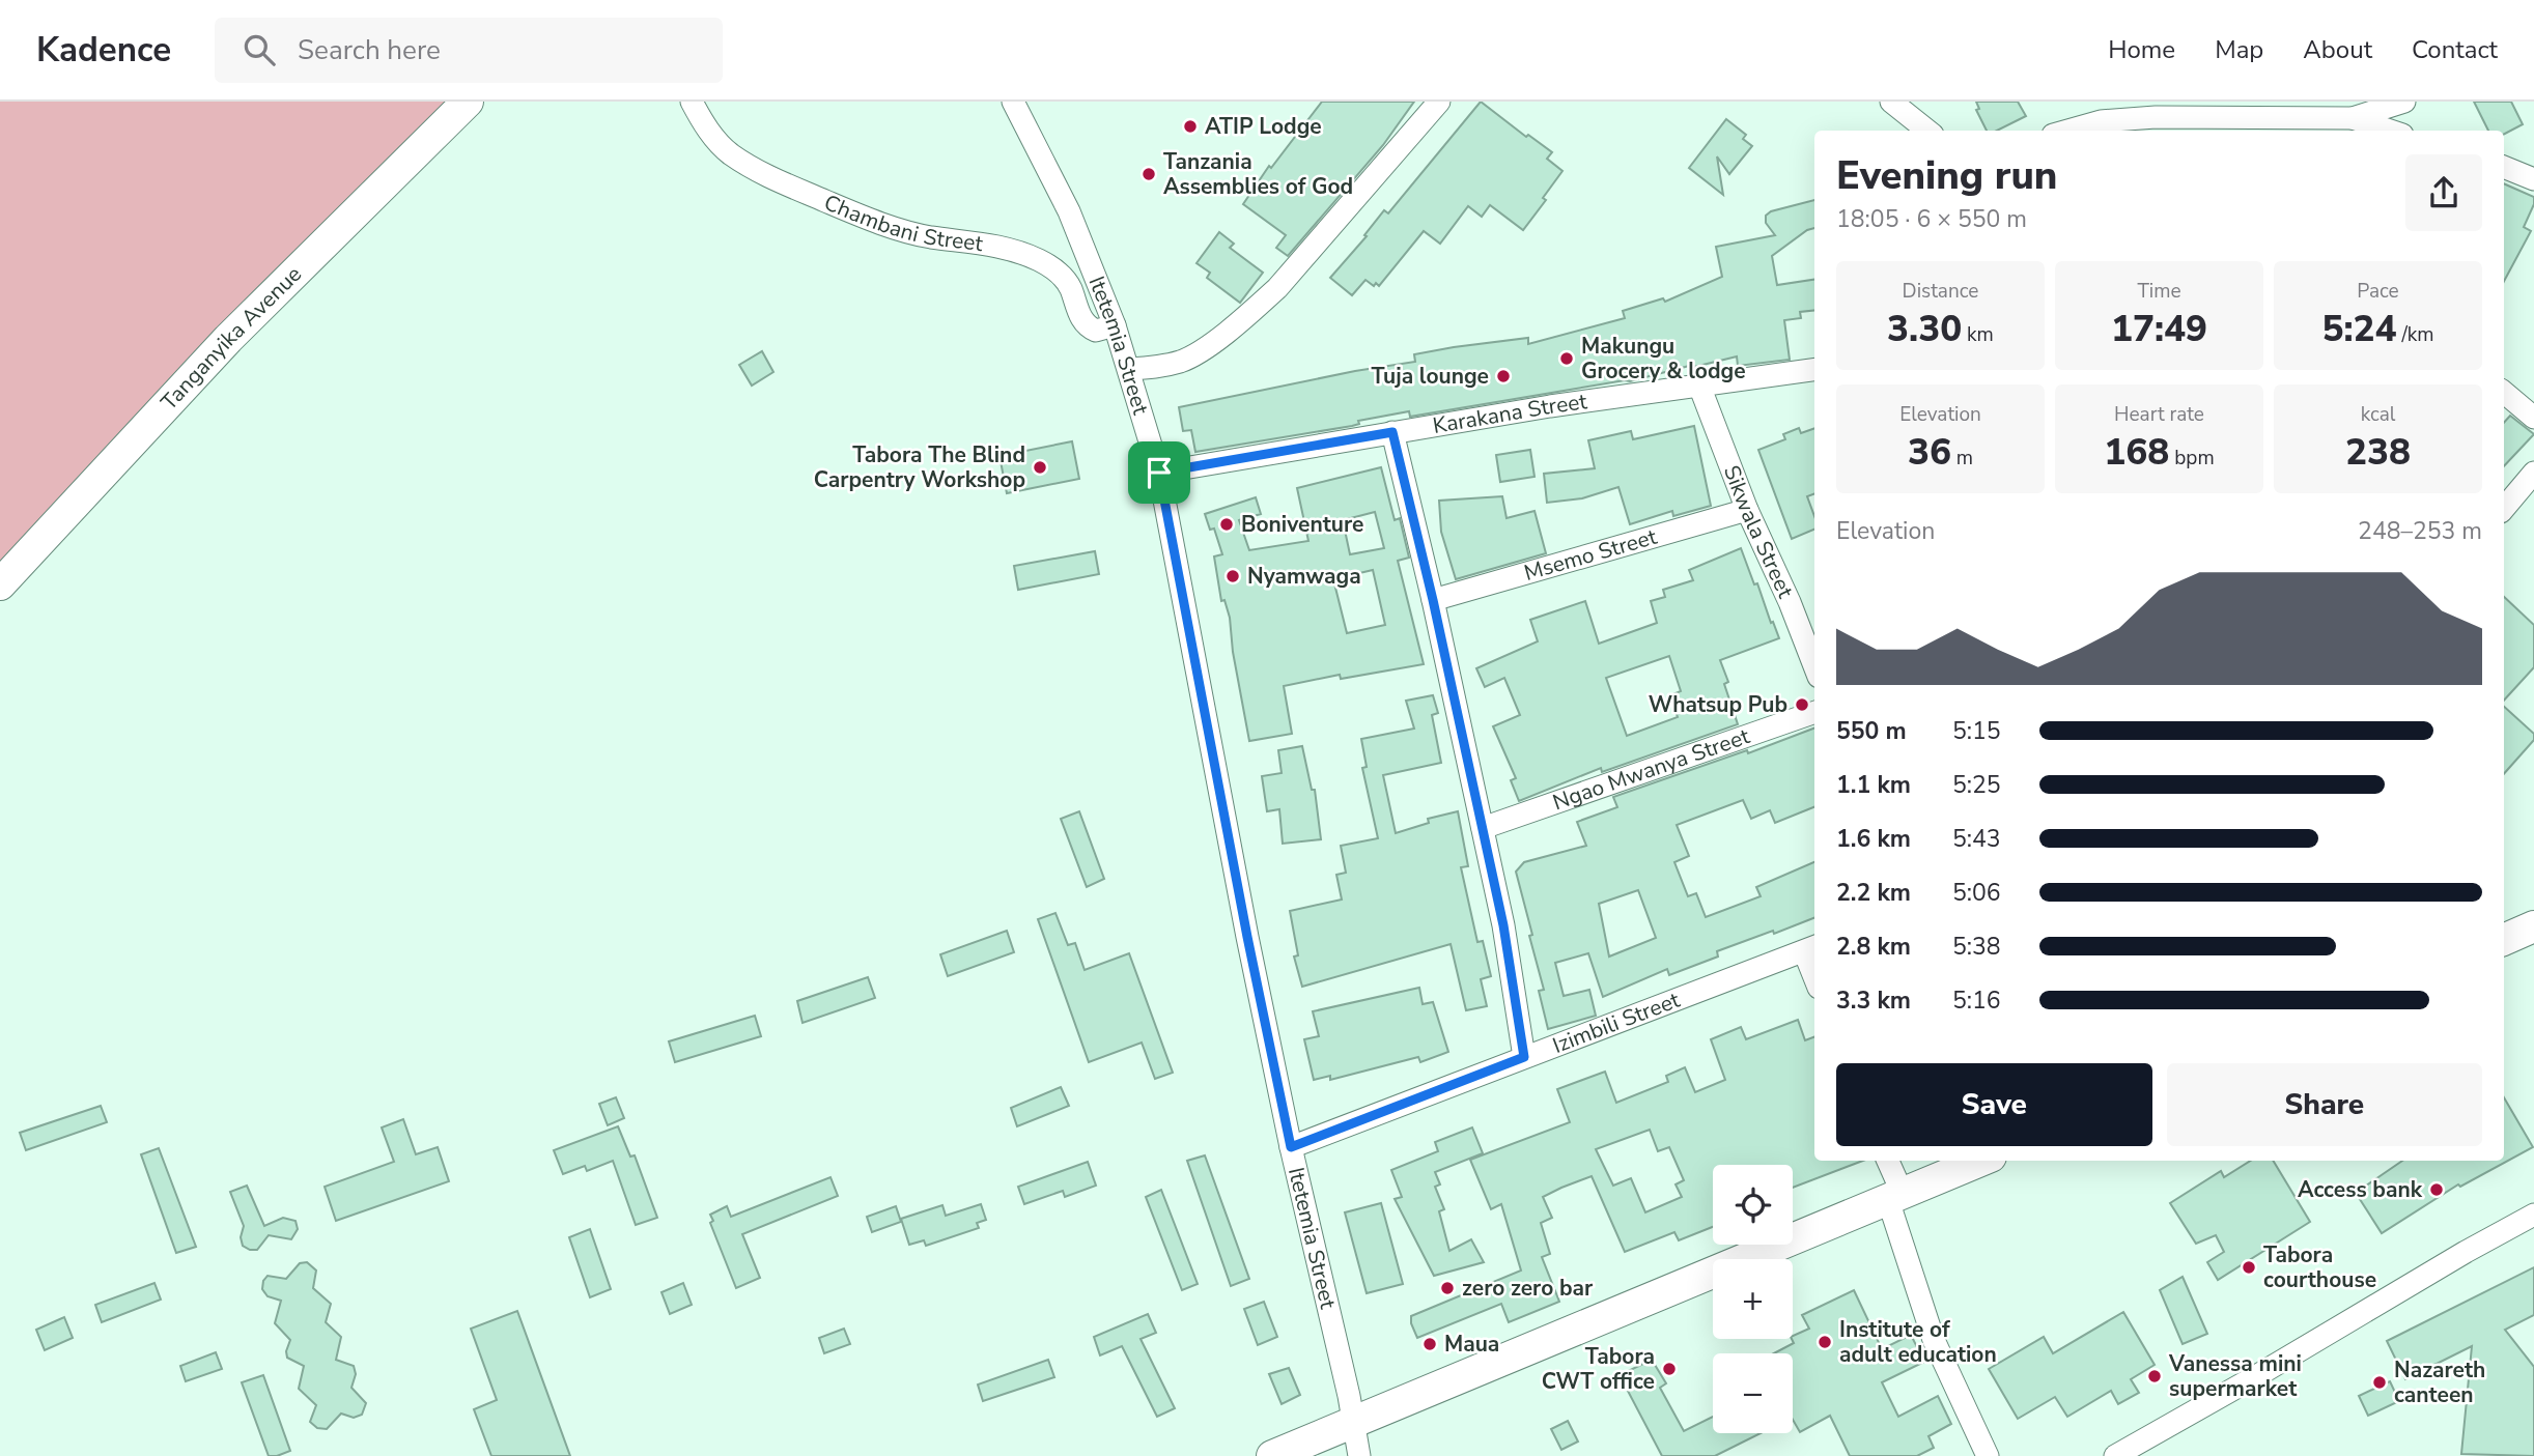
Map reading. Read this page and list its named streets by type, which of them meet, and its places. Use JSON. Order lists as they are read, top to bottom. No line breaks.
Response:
{"streets":{"main road":["Tanganyika Avenue"],"street":["Chambani Street","Itetemia Street","Karakana Street","Sikwala Street","Msemo Street","Ngao Mwanya Street","Izimbili Street"]},"crossings":[["Chambani Street","Itetemia Street"],["Itetemia Street","Karakana Street"],["Itetemia Street","Izimbili Street"],["Karakana Street","Sikwala Street"],["Sikwala Street","Msemo Street"]],"places":["ATIP Lodge","Tanzania Assemblies of God","Makungu Grocery & lodge","Tuja lounge","Tabora The Blind Carpentry Workshop","Boniventure","Nyamwaga","Whatsup Pub","Access bank","Tabora courthouse","zero zero bar","Institute of adult education","Maua","Tabora CWT office","Vanessa mini supermarket","Nazareth canteen"],"page":{"header":"Kadence","search":"Search here","nav":["Home","Map","About","Contact"],"heading":["Evening run","18:05 · 6 × 550 m"],"stats":[["Distance","3.30 km"],["Time","17:49"],["Pace","5:24 /km"],["Elevation","36 m"],["Heart rate","168 bpm"],["kcal","238"]],"chart":["Elevation","248–253 m"],"list":[{"name":"550 m","note":"5:15"},{"name":"1.1 km","note":"5:25"},{"name":"1.6 km","note":"5:43"},{"name":"2.2 km","note":"5:06"},{"name":"2.8 km","note":"5:38"},{"name":"3.3 km","note":"5:16"}],"buttons":["Save","Share"],"map_buttons":["+","−"]}}
